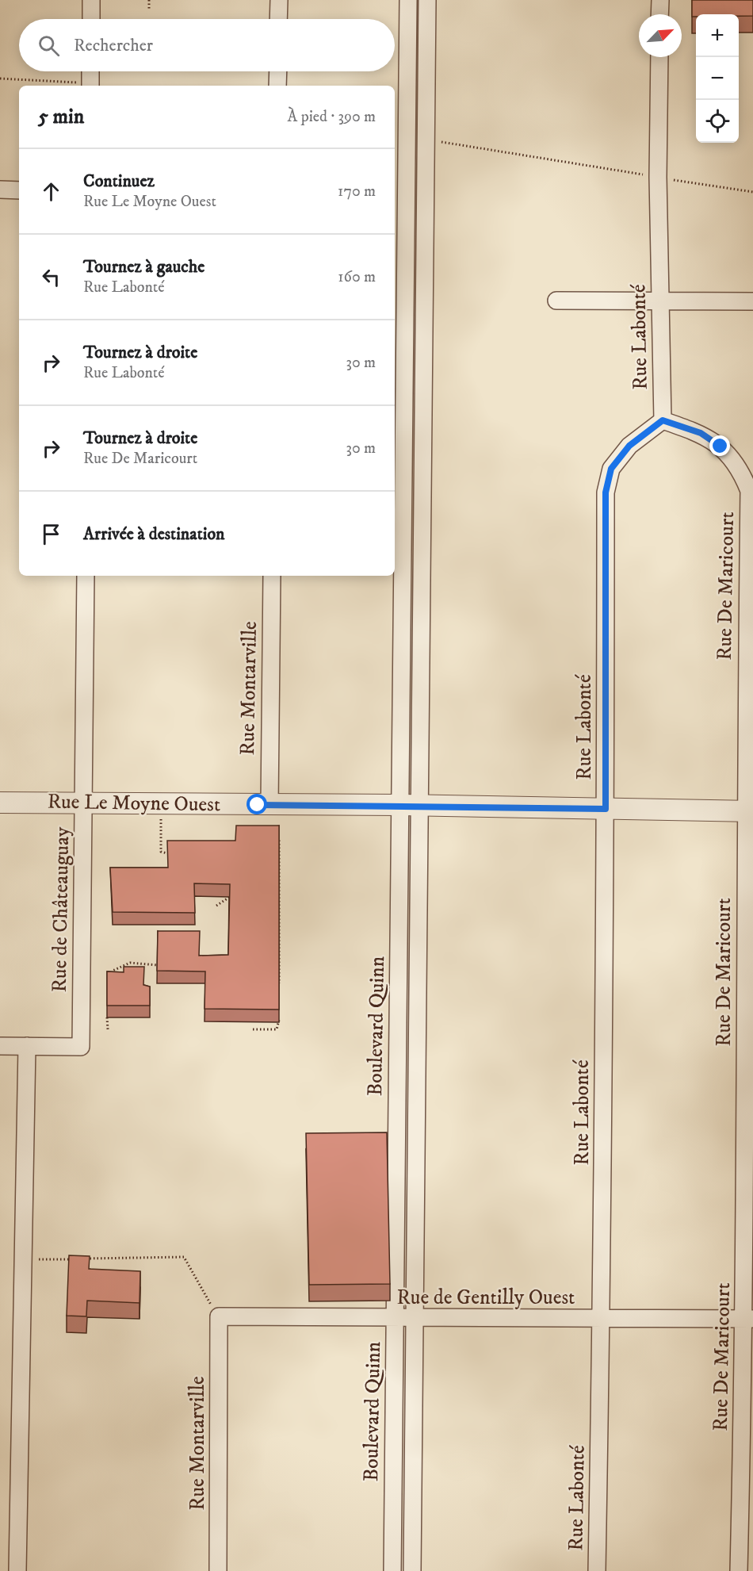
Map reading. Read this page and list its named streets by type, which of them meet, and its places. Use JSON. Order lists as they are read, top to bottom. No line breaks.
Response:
{"streets":{"street":["Rue Labonté","Rue De Maricourt","Rue Montarville","Rue Le Moyne Ouest","Rue de Châteauguay","Boulevard Quinn","Rue de Gentilly Ouest"]},"crossings":[["Rue Labonté","Rue De Maricourt"],["Rue Labonté","Rue Le Moyne Ouest"],["Rue Labonté","Rue de Gentilly Ouest"],["Rue De Maricourt","Rue Le Moyne Ouest"],["Rue De Maricourt","Rue de Gentilly Ouest"],["Rue Montarville","Rue Le Moyne Ouest"],["Rue Montarville","Rue de Gentilly Ouest"],["Rue Le Moyne Ouest","Rue de Châteauguay"],["Rue Le Moyne Ouest","Boulevard Quinn"],["Boulevard Quinn","Rue de Gentilly Ouest"]],"north":"top right","page":{"map_buttons":["+","−"],"search":"Rechercher","heading":["5 min","À pied · 390 m"],"list":[["Continuez","Rue Le Moyne Ouest","170 m"],["Tournez à gauche","Rue Labonté","160 m"],["Tournez à droite","Rue Labonté","30 m"],["Tournez à droite","Rue De Maricourt","30 m"],"Arrivée à destination"]}}
